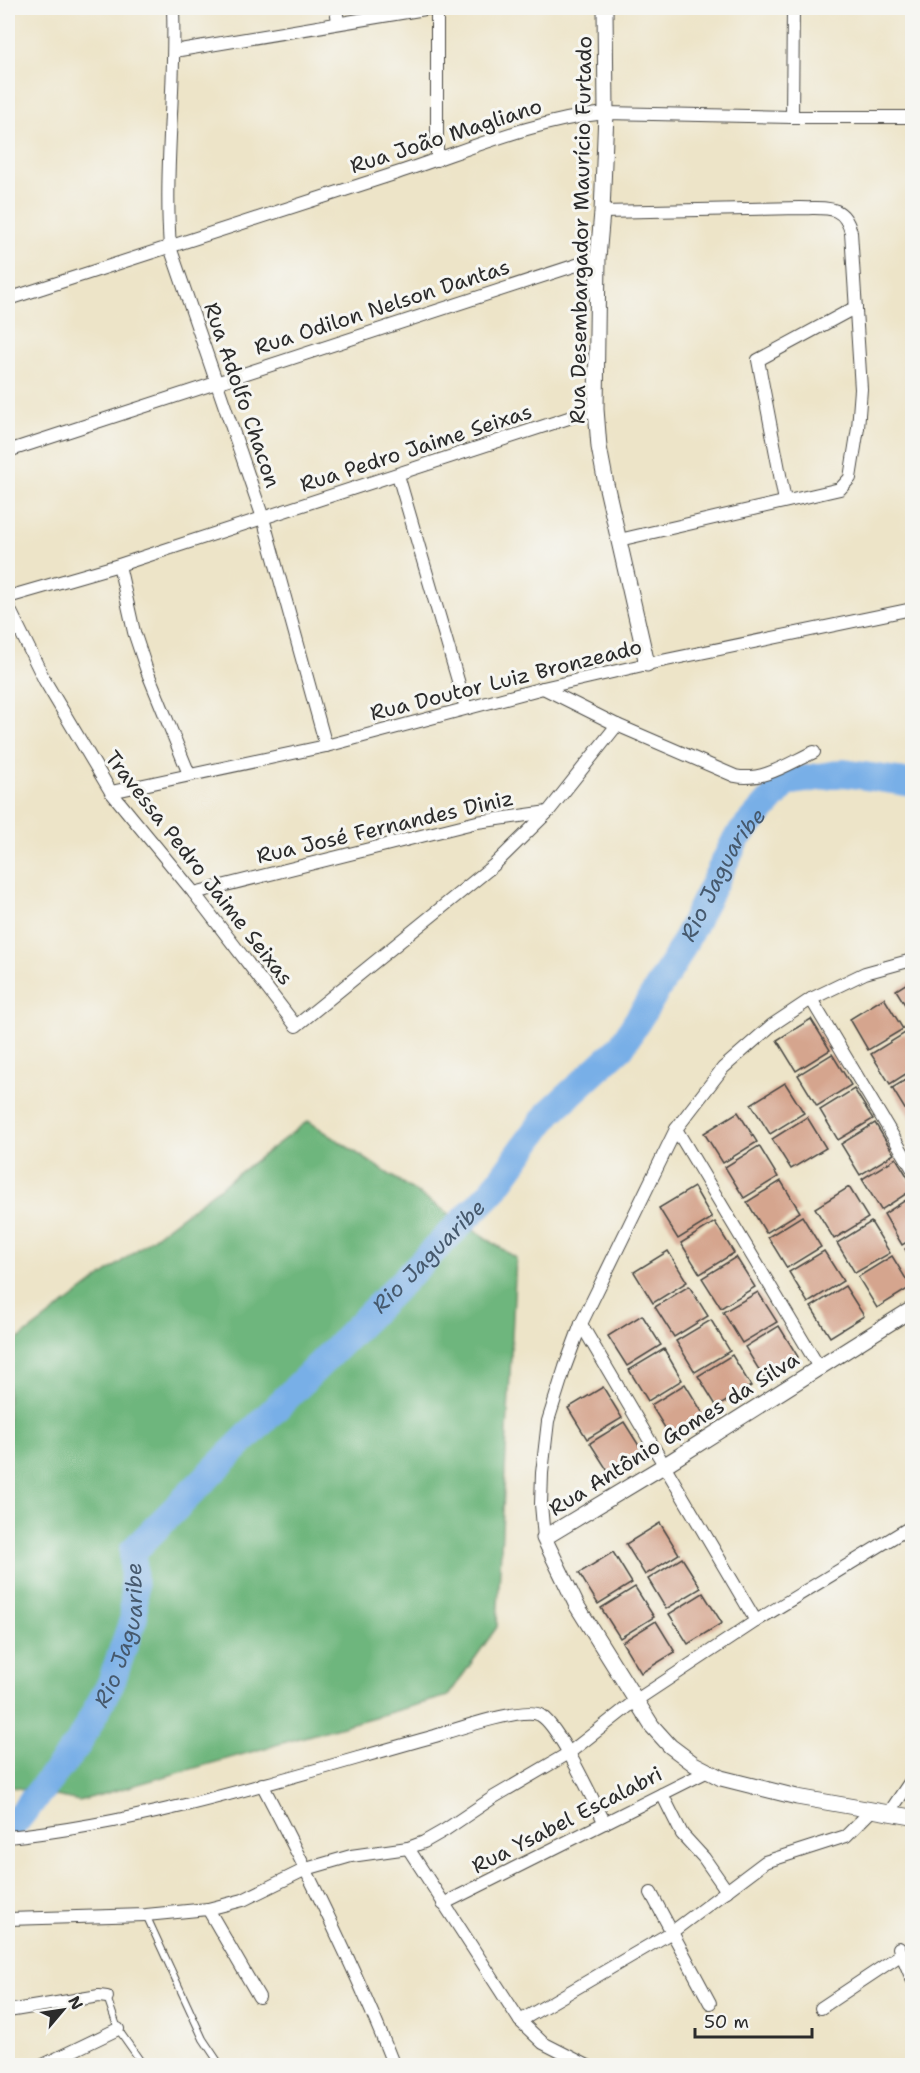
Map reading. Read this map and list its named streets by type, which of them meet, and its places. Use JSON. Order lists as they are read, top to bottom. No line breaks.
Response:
{"streets":{"street":["Rua João Magliano","Rua Desembargador Maurício Furtado","Rua Odilon Nelson Dantas","Rua Adolfo Chacon","Rua Pedro Jaime Seixas","Rua Doutor Luiz Bronzeado","Rua José Fernandes Diniz","Travessa Pedro Jaime Seixas","Rua Antônio Gomes da Silva","Rua Ysabel Escalabri"]},"crossings":[["Rua João Magliano","Rua Desembargador Maurício Furtado"],["Rua João Magliano","Rua Adolfo Chacon"],["Rua Desembargador Maurício Furtado","Rua Odilon Nelson Dantas"],["Rua Desembargador Maurício Furtado","Rua Pedro Jaime Seixas"],["Rua Desembargador Maurício Furtado","Rua Doutor Luiz Bronzeado"],["Rua Odilon Nelson Dantas","Rua Adolfo Chacon"],["Rua Adolfo Chacon","Rua Pedro Jaime Seixas"],["Rua Adolfo Chacon","Rua Doutor Luiz Bronzeado"],["Rua Doutor Luiz Bronzeado","Travessa Pedro Jaime Seixas"],["Rua José Fernandes Diniz","Travessa Pedro Jaime Seixas"],["Rua Antônio Gomes da Silva","Rua Ysabel Escalabri"]],"water":["Rio Jaguaribe"],"scale_bar":"50 m","north":"top right"}
